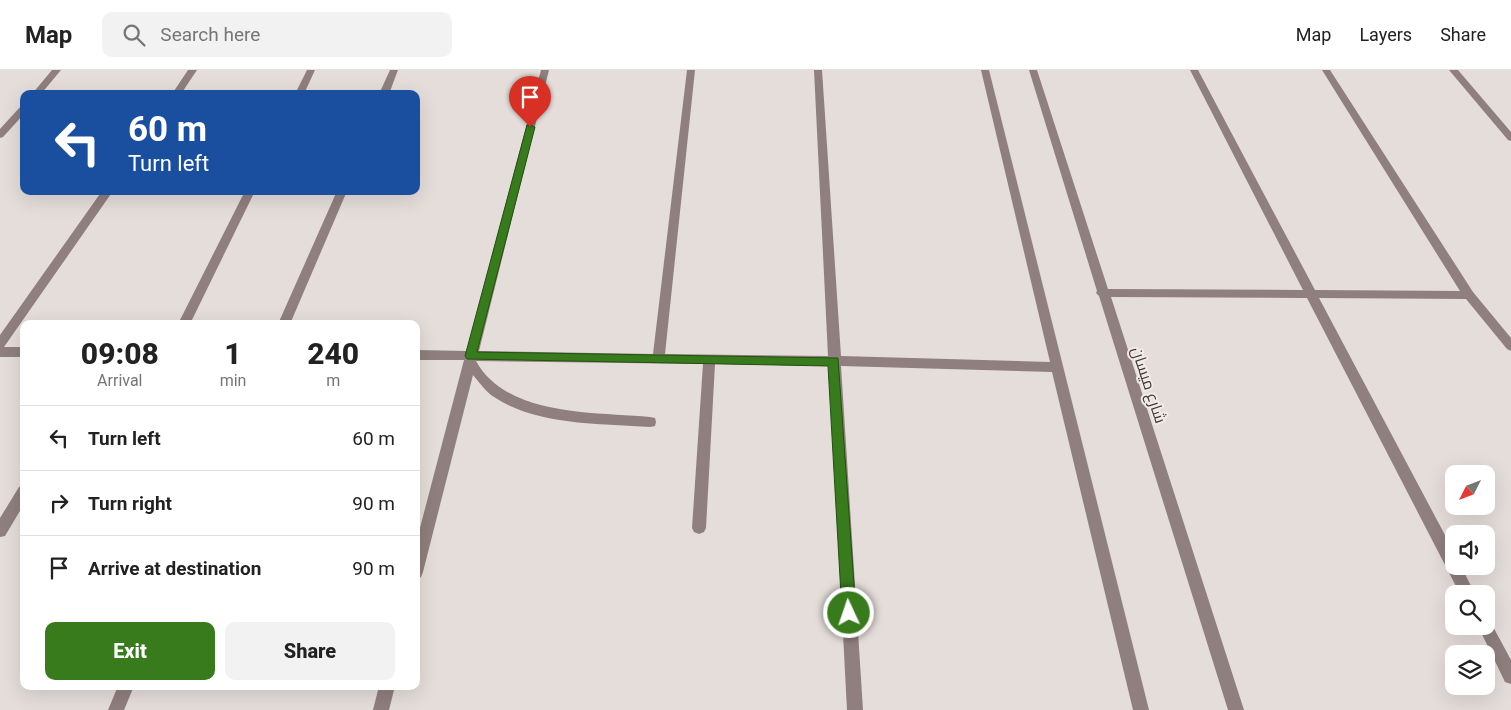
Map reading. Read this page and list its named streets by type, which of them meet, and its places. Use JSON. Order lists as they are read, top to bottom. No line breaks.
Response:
{"streets":{"street":["شارع ميسان"]},"north":"bottom left","page":{"header":"Map","search":"Search here","nav":["Map","Layers","Share"],"turn":["60 m","Turn left"],"eta":["09:08","Arrival","1","min","240","m"],"list":[{"name":"Turn left","value":"60 m"},{"name":"Turn right","value":"90 m"},{"name":"Arrive at destination","value":"90 m"}],"buttons":["Exit","Share"]}}
